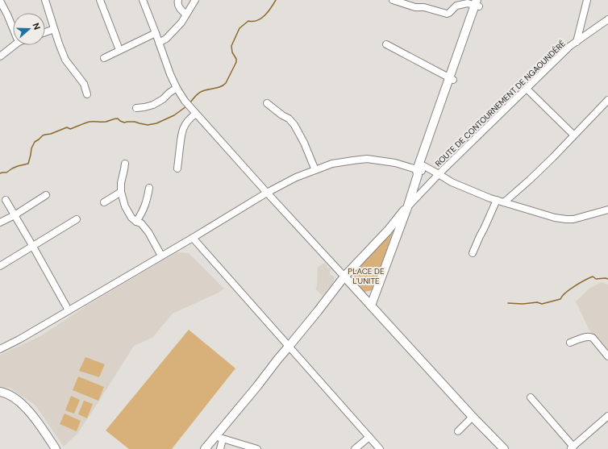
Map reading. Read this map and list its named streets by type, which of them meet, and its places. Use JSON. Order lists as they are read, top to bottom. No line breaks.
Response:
{"streets":{"street":["ROUTE DE CONTOURNEMENT DE NGAOUNDÉRÉ"]},"parks":["PLACE DE L'UNITE"],"north":"right"}
